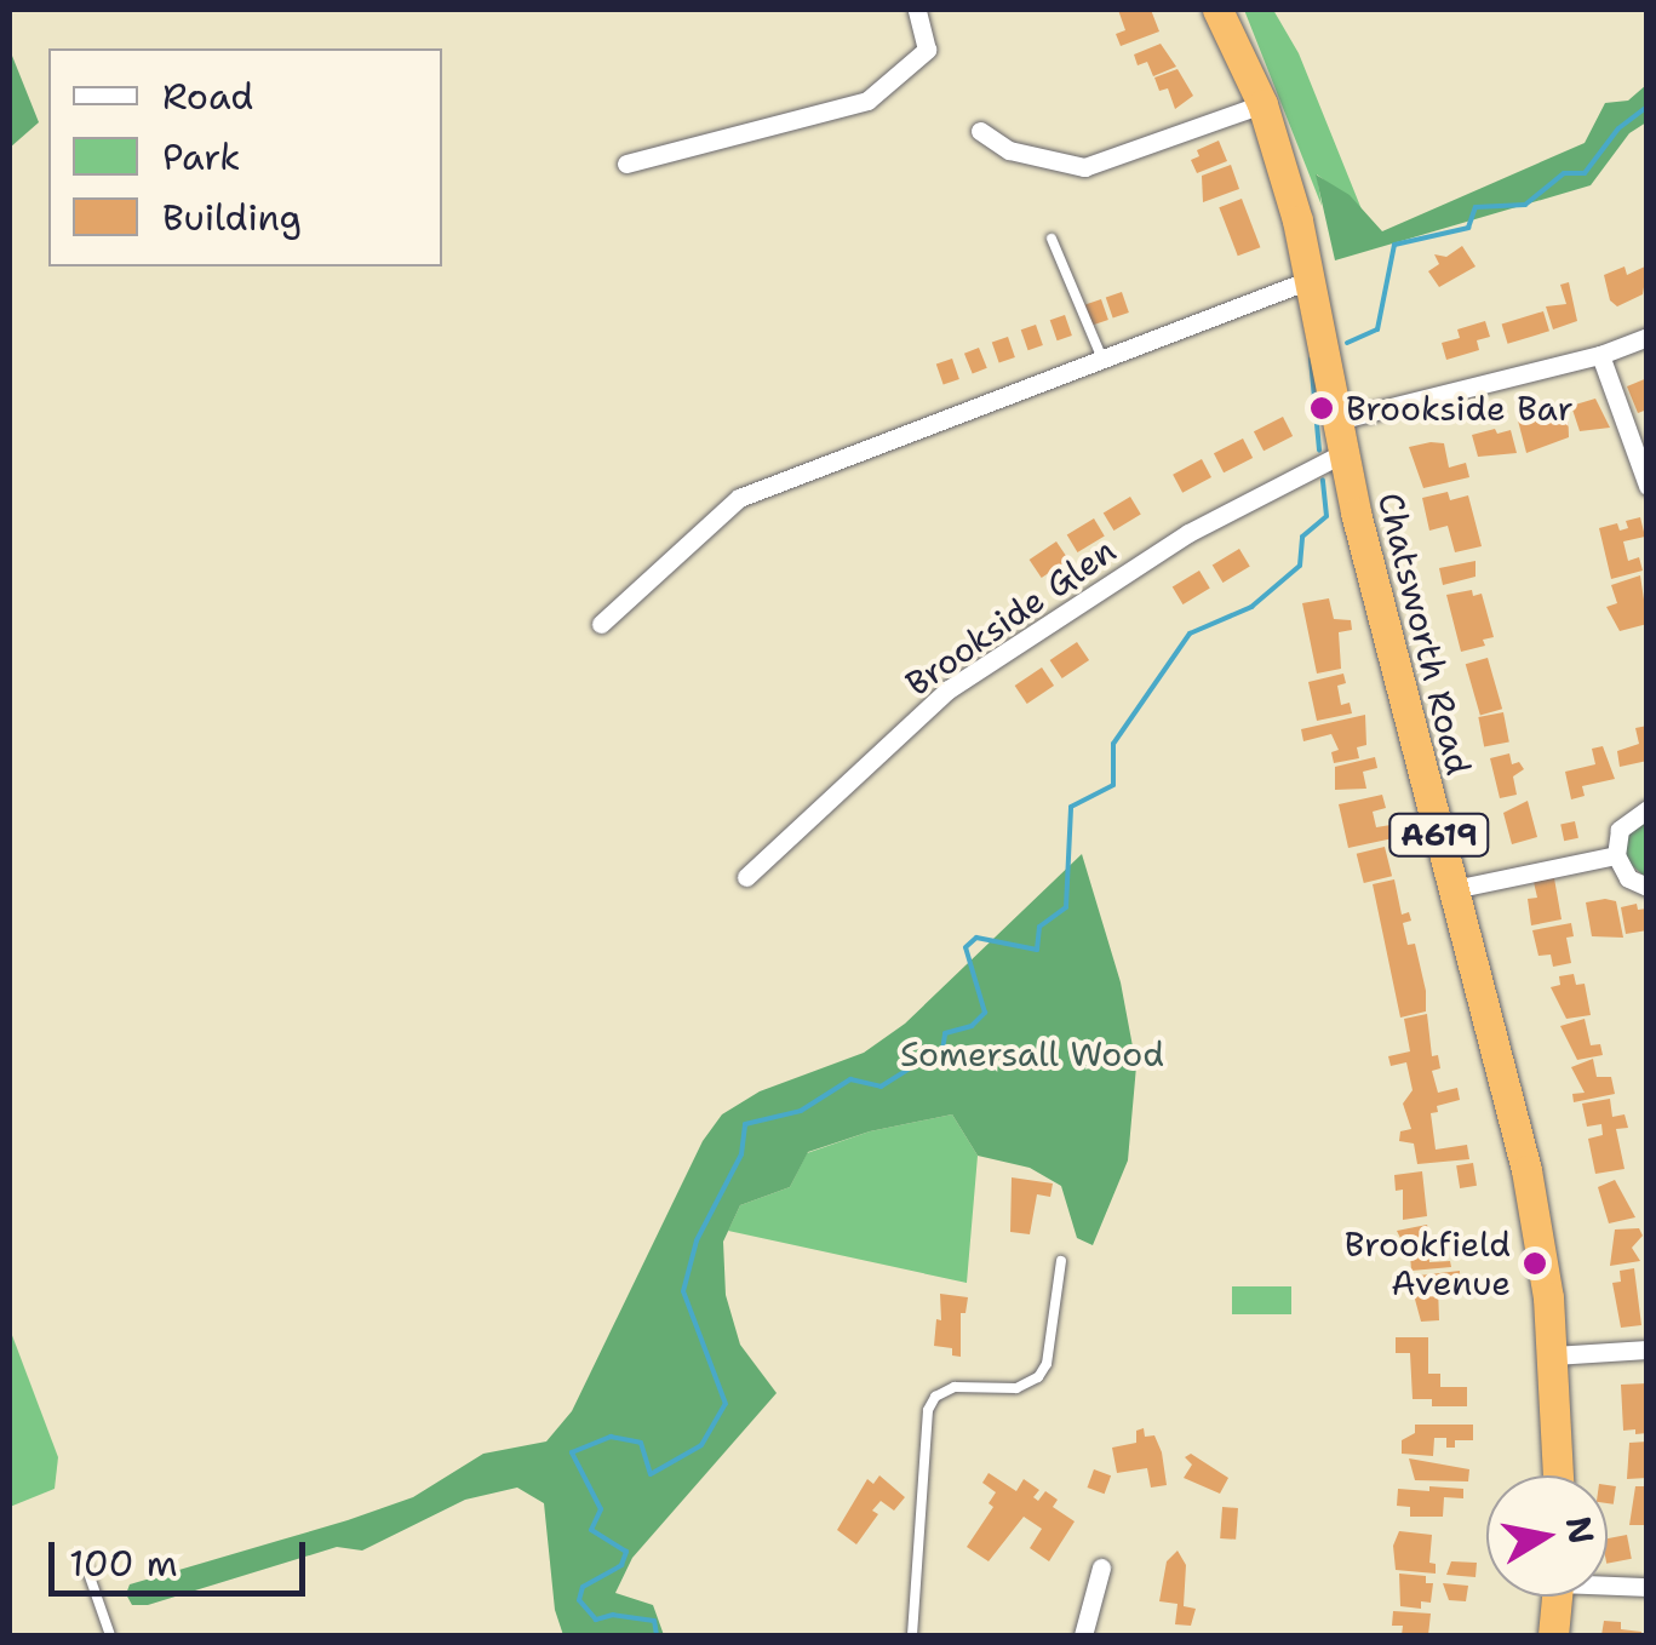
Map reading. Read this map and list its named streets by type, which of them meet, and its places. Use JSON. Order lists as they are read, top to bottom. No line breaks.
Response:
{"streets":{"highway":["Chatsworth Road","A619"],"street":["Brookside Glen"]},"crossings":[["Brookside Glen","Chatsworth Road"]],"parks":["Somersall Wood"],"places":["Brookside Bar","Brookfield Avenue"],"legend":["Road","Park","Building"],"scale_bar":"100 m","north":"right"}
